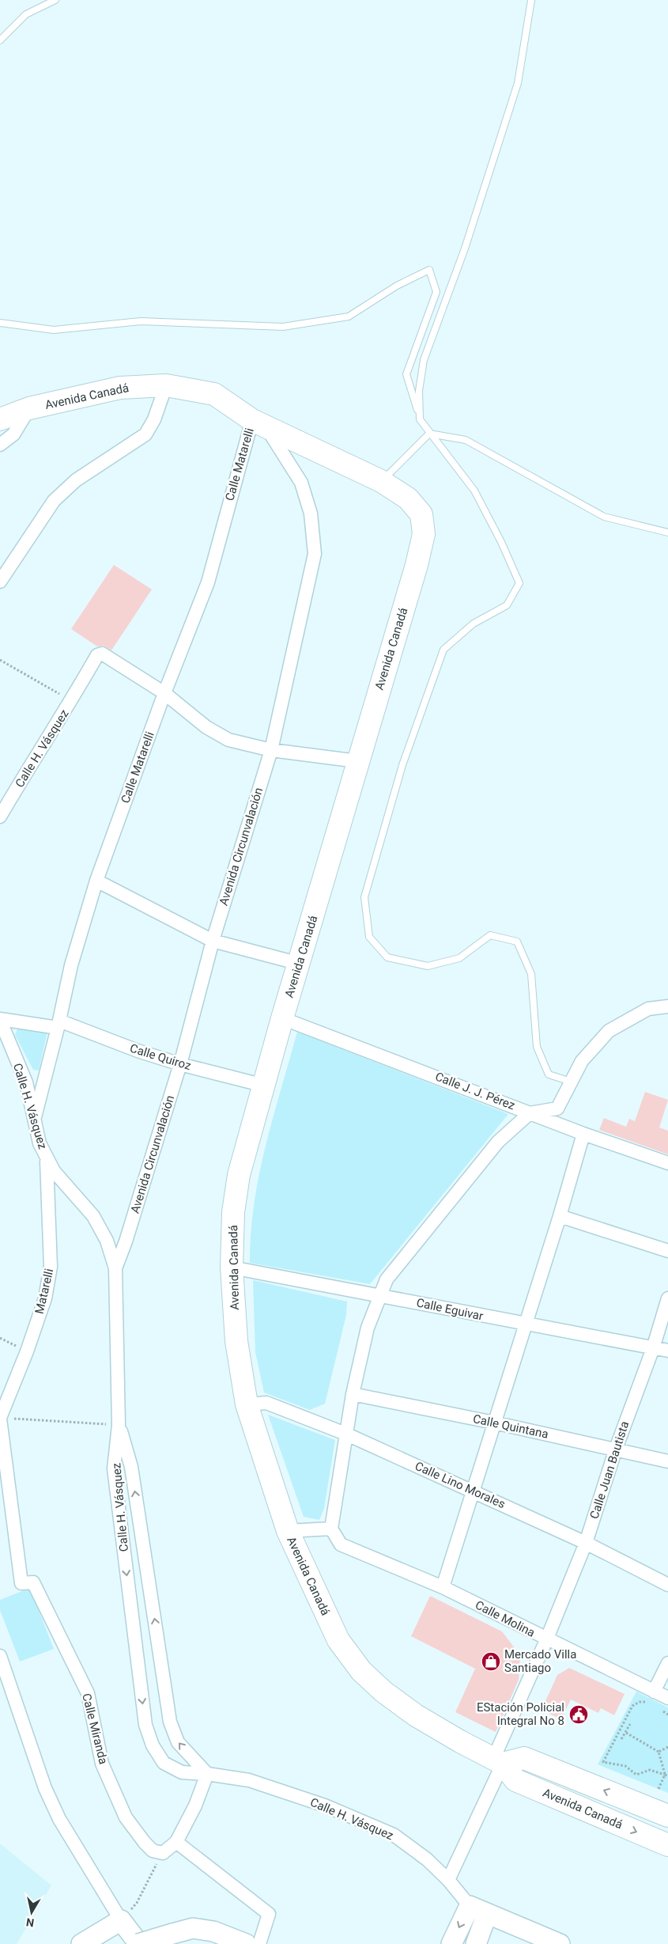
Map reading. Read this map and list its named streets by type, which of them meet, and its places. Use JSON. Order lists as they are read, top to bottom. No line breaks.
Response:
{"streets":{"highway":["Avenida Canadá"],"main road":["Calle H. Vásquez"],"street":["Calle Matarelli","Avenida Circunvalación","Calle Quiroz","Calle J. J. Pérez","Matarelli","Calle Eguivar","Calle Quintana","Calle Juan Bautista","Calle Lino Morales","Calle Molina","Calle Miranda"]},"crossings":[["Avenida Canadá","Calle Matarelli"],["Avenida Canadá","Calle H. Vásquez"],["Avenida Canadá","Avenida Circunvalación"],["Avenida Canadá","Calle Quiroz"],["Avenida Canadá","Calle J. J. Pérez"],["Avenida Canadá","Calle Eguivar"],["Avenida Canadá","Calle Juan Bautista"],["Avenida Canadá","Calle Lino Morales"],["Calle Matarelli","Calle H. Vásquez"],["Calle Matarelli","Avenida Circunvalación"],["Calle Matarelli","Calle Quiroz"],["Calle H. Vásquez","Avenida Circunvalación"],["Calle H. Vásquez","Calle Quiroz"],["Calle H. Vásquez","Matarelli"],["Calle H. Vásquez","Calle Juan Bautista"],["Avenida Circunvalación","Calle Quiroz"],["Matarelli","Calle Miranda"],["Calle Eguivar","Calle Juan Bautista"],["Calle Quintana","Calle Juan Bautista"],["Calle Juan Bautista","Calle Lino Morales"],["Calle Juan Bautista","Calle Molina"]],"places":{"shop":["Mercado Villa Santiago"],"public building":["EStación Policial Integral No 8"]},"north":"bottom"}
